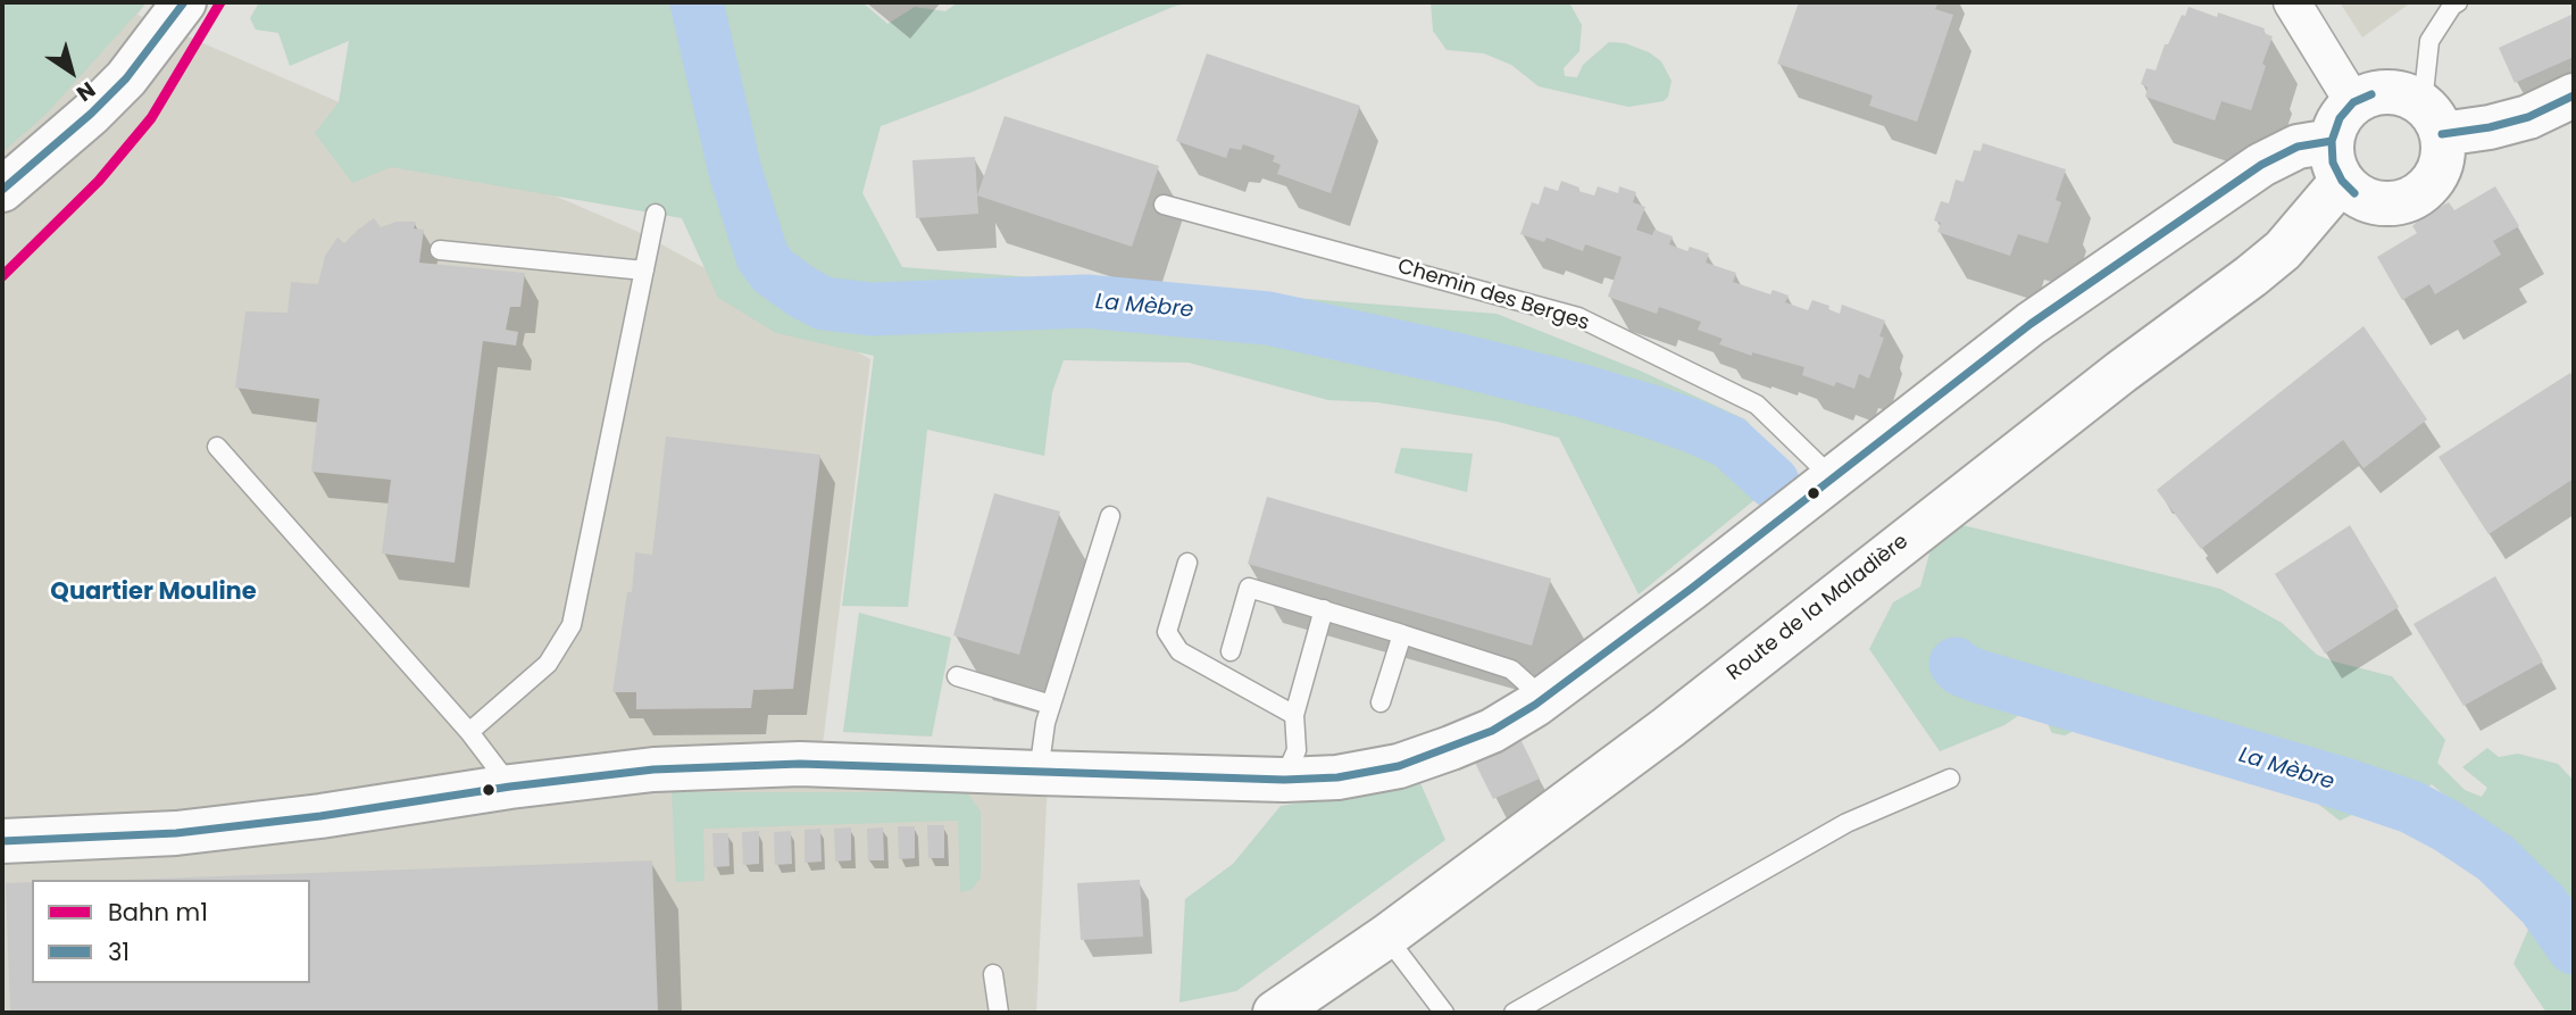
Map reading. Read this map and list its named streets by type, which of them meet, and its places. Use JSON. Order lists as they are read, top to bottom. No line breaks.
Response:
{"streets":{"street":["Route de la Maladière"],"lane":["Chemin des Berges"]},"districts":["Quartier Mouline"],"water":["La Mèbre"],"lines":["rail line m1","transit line 31"],"legend":["Bahn m1","31"],"north":"bottom right"}
